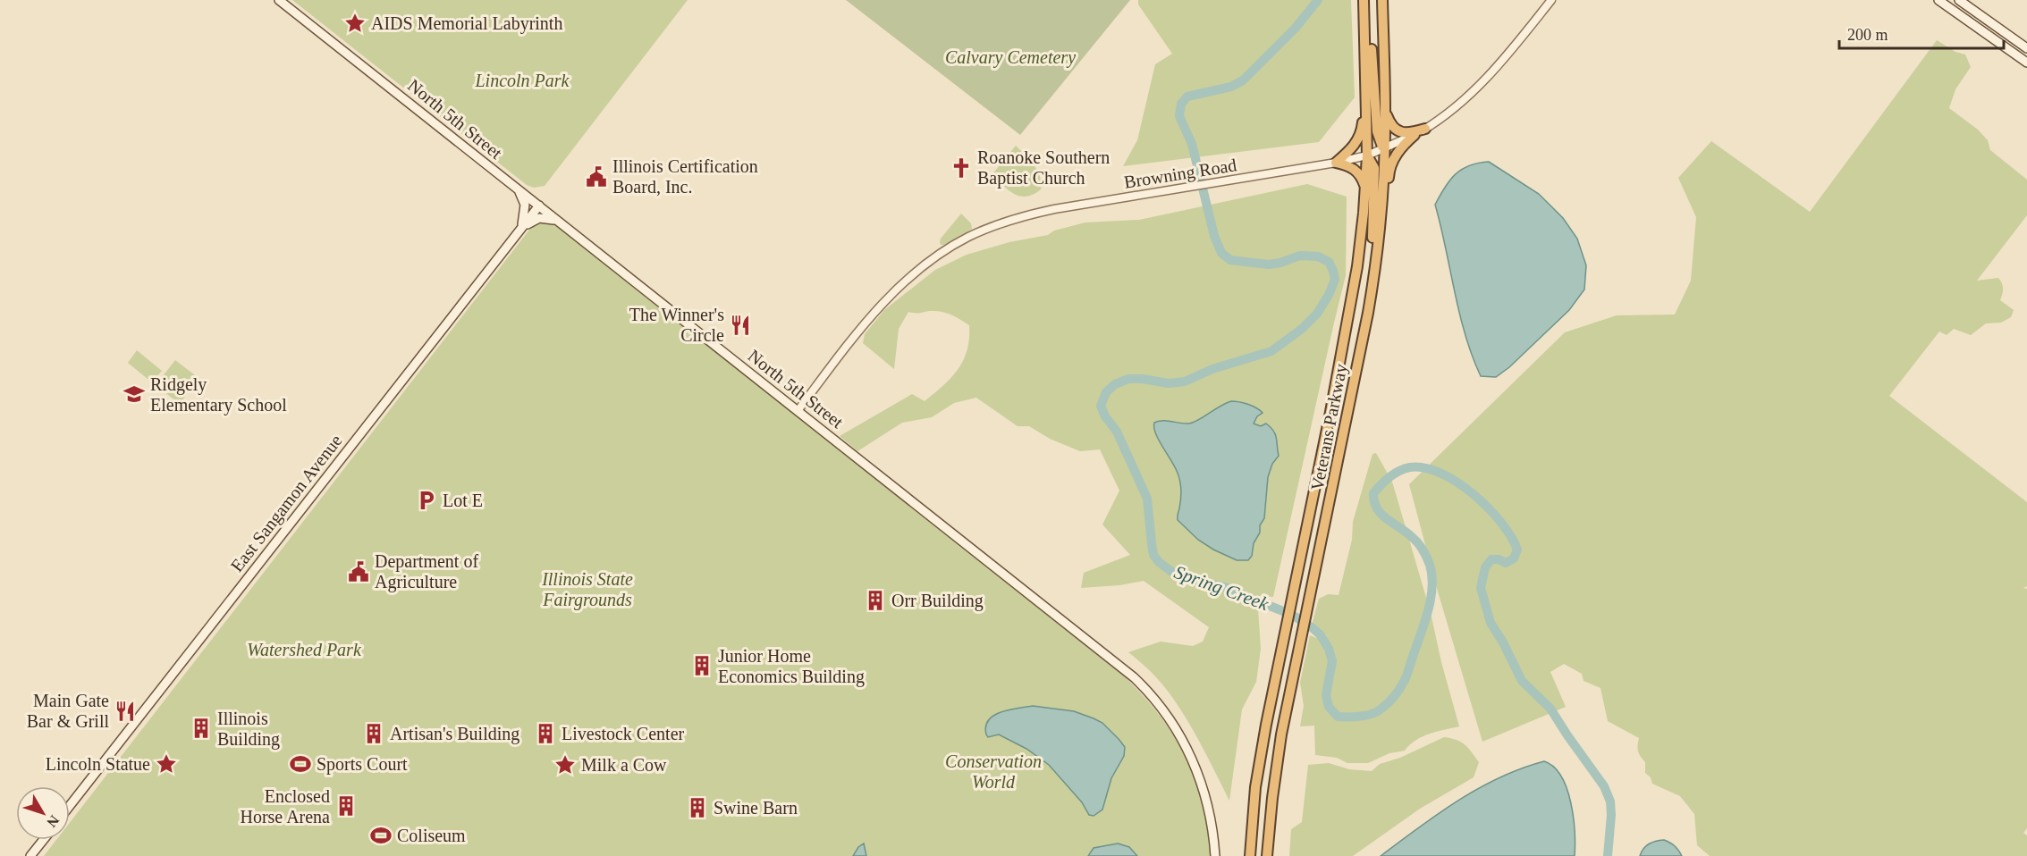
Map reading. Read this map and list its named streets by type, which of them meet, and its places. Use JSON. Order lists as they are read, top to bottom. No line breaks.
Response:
{"streets":{"highway":["Veterans Parkway"],"main road":["North 5th Street","East Sangamon Avenue"],"street":["Browning Road"]},"crossings":[["North 5th Street","Browning Road"],["North 5th Street","East Sangamon Avenue"],["Browning Road","Veterans Parkway"]],"water":["Spring Creek"],"parks":["Calvary Cemetery","Lincoln Park","Illinois State Fairgrounds","Watershed Park","Conservation World"],"places":{"place":["AIDS Memorial Labyrinth","Lincoln Statue","Milk a Cow"],"church":["Roanoke Southern Baptist Church"],"public building":["Illinois Certification Board, Inc.","Department of Agriculture"],"restaurant":["The Winner's Circle","Main Gate Bar & Grill"],"school or university":["Ridgely Elementary School"],"parking":["Lot E"],"building":["Orr Building","Junior Home Economics Building","Illinois Building","Artisan's Building","Livestock Center","Enclosed Horse Arena","Swine Barn"],"sports":["Sports Court","Coliseum"]},"scale_bar":"200 m","north":"bottom right"}
